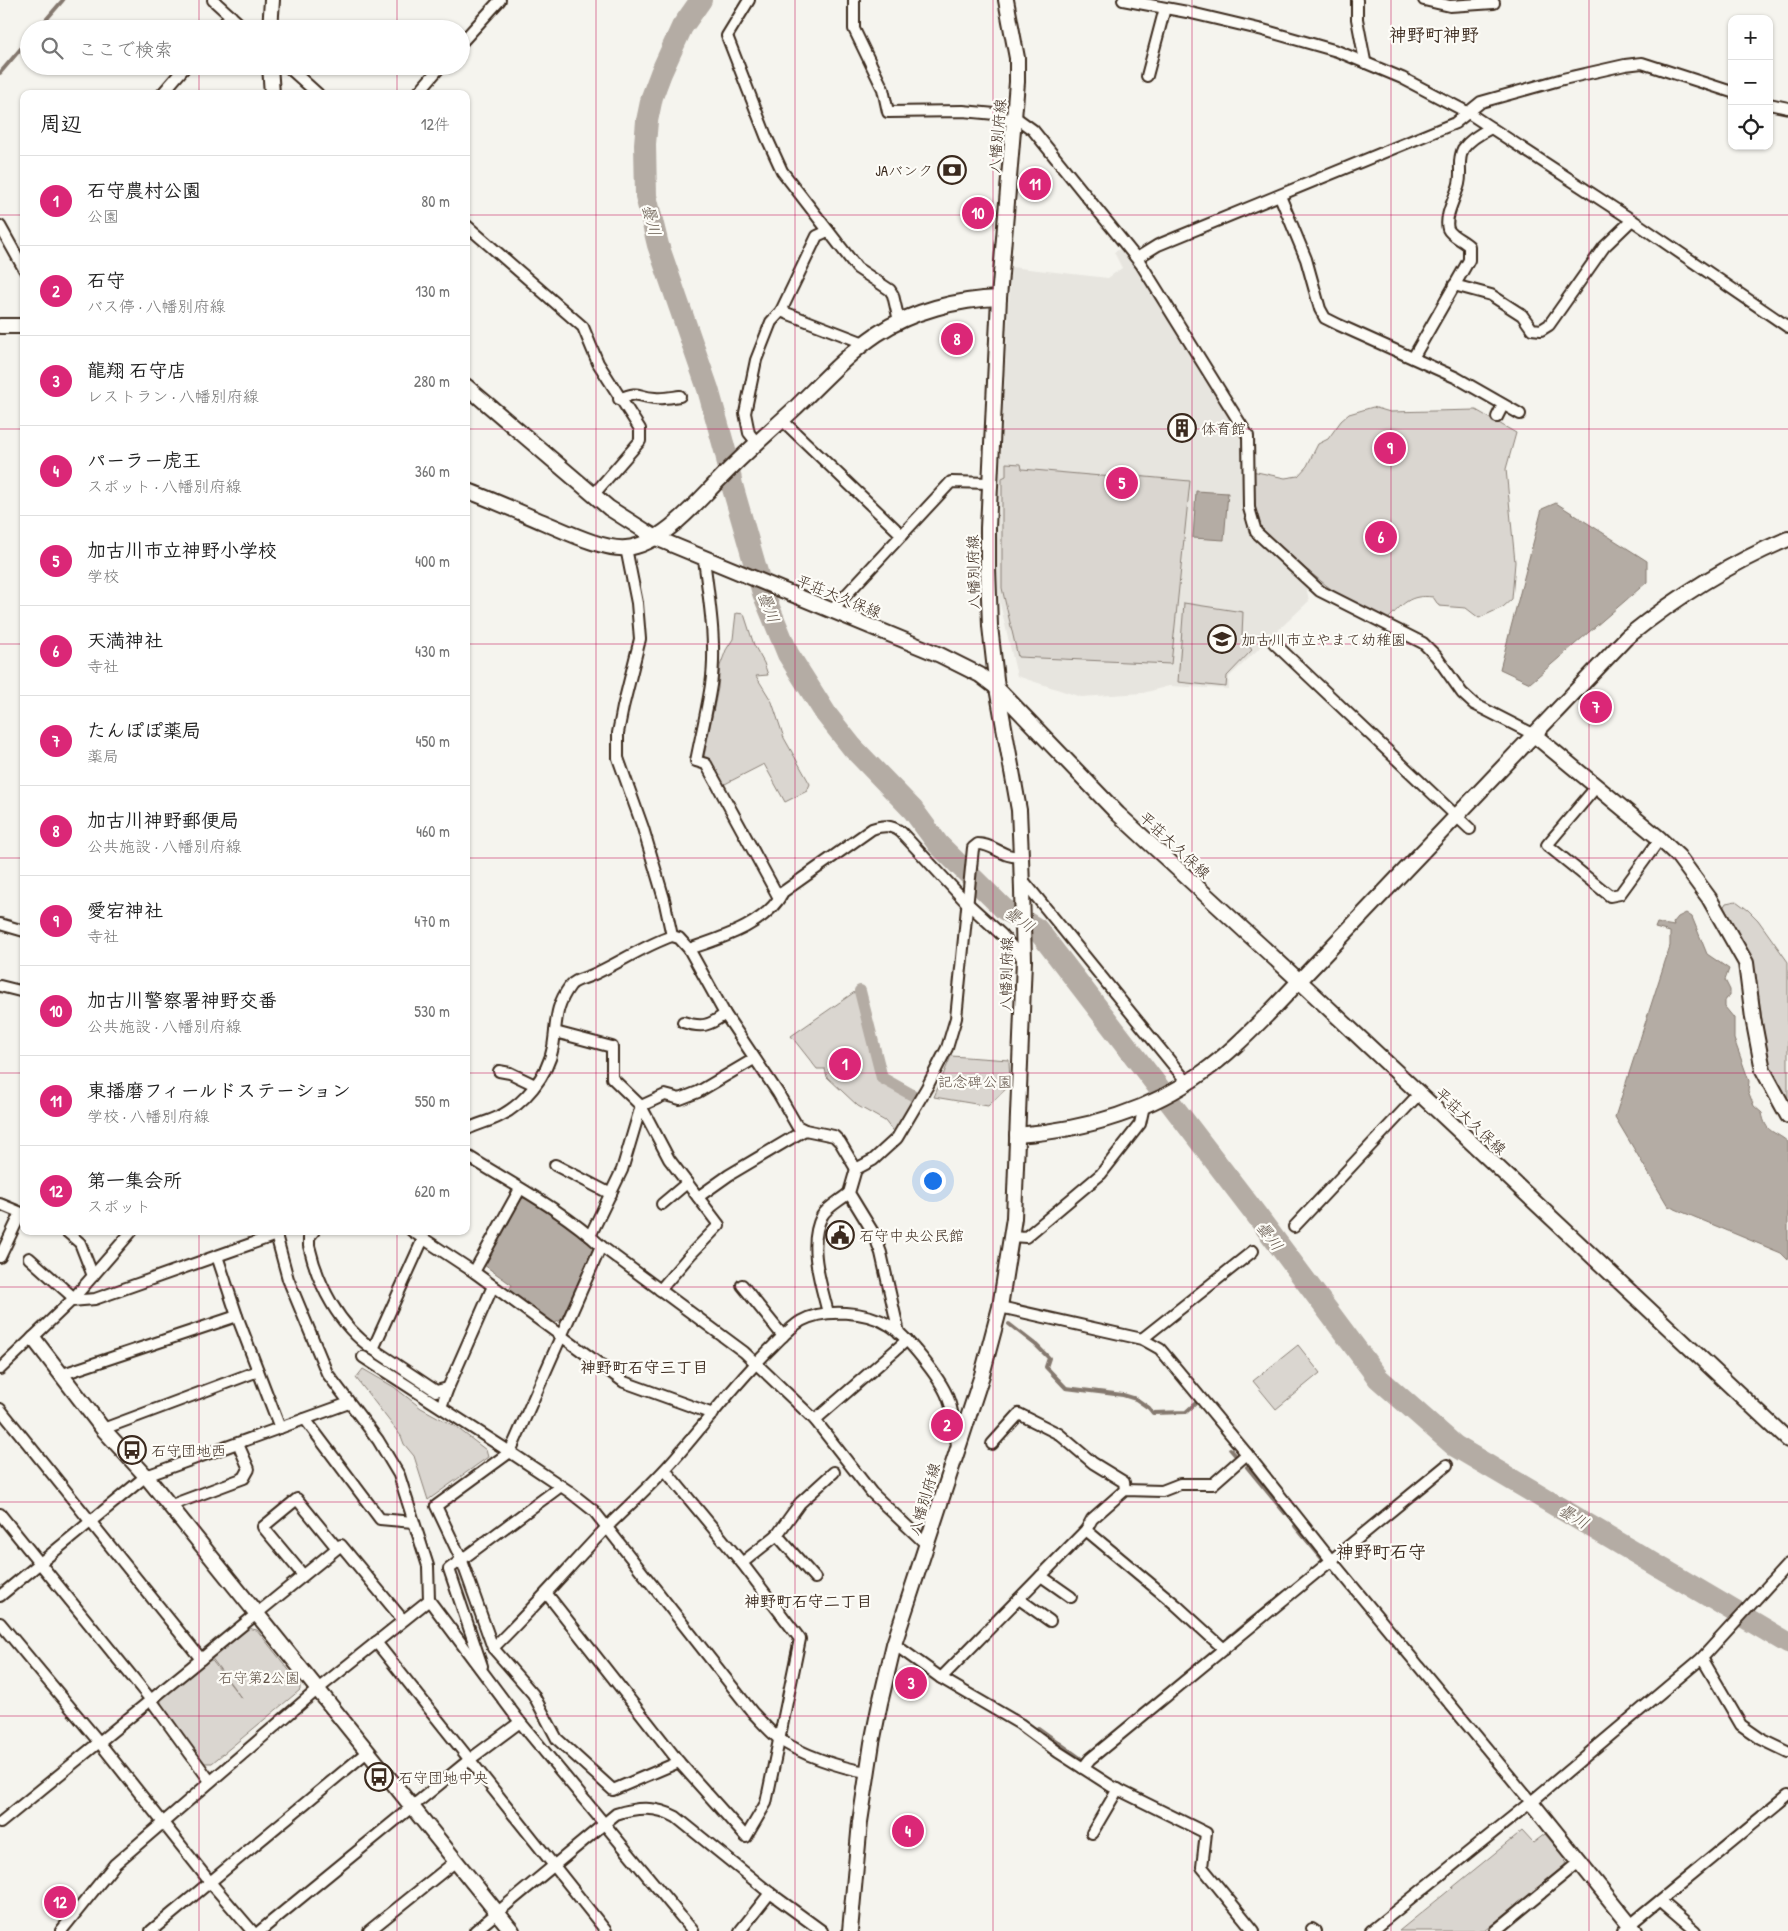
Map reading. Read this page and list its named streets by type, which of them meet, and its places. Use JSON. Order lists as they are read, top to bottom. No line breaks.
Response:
{"streets":{"main road":["八幡別府線","平荘大久保線"]},"crossings":[["八幡別府線","平荘大久保線"]],"districts":["神野町神野","神野町石守三丁目","神野町石守","神野町石守二丁目"],"water":["曇川"],"parks":["記念碑公園","石守第2公園"],"places":{"bank":["JAバンク"],"building":["体育館"],"school or university":["加古川市立やまて幼稚園"],"public building":["石守中央公民館"],"bus stop":["石守団地西","石守団地中央"]},"page":{"map_buttons":["+","−"],"search":"ここで検索","heading":["周辺","12件"],"list":[{"mark":"1","name":"石守農村公園","note":"公園","value":"80 m"},{"mark":"2","name":"石守","note":"バス停 · 八幡別府線","value":"130 m"},{"mark":"3","name":"龍翔 石守店","note":"レストラン · 八幡別府線","value":"280 m"},{"mark":"4","name":"パーラー虎王","note":"スポット · 八幡別府線","value":"360 m"},{"mark":"5","name":"加古川市立神野小学校","note":"学校","value":"400 m"},{"mark":"6","name":"天満神社","note":"寺社","value":"430 m"},{"mark":"7","name":"たんぽぽ薬局","note":"薬局","value":"450 m"},{"mark":"8","name":"加古川神野郵便局","note":"公共施設 · 八幡別府線","value":"460 m"},{"mark":"9","name":"愛宕神社","note":"寺社","value":"470 m"},{"mark":"10","name":"加古川警察署神野交番","note":"公共施設 · 八幡別府線","value":"530 m"},{"mark":"11","name":"東播磨フィールドステーション","note":"学校 · 八幡別府線","value":"550 m"},{"mark":"12","name":"第一集会所","note":"スポット","value":"620 m"}],"pins":["11","10","8","9","5","6","7","1","2","3","4","12"]}}
